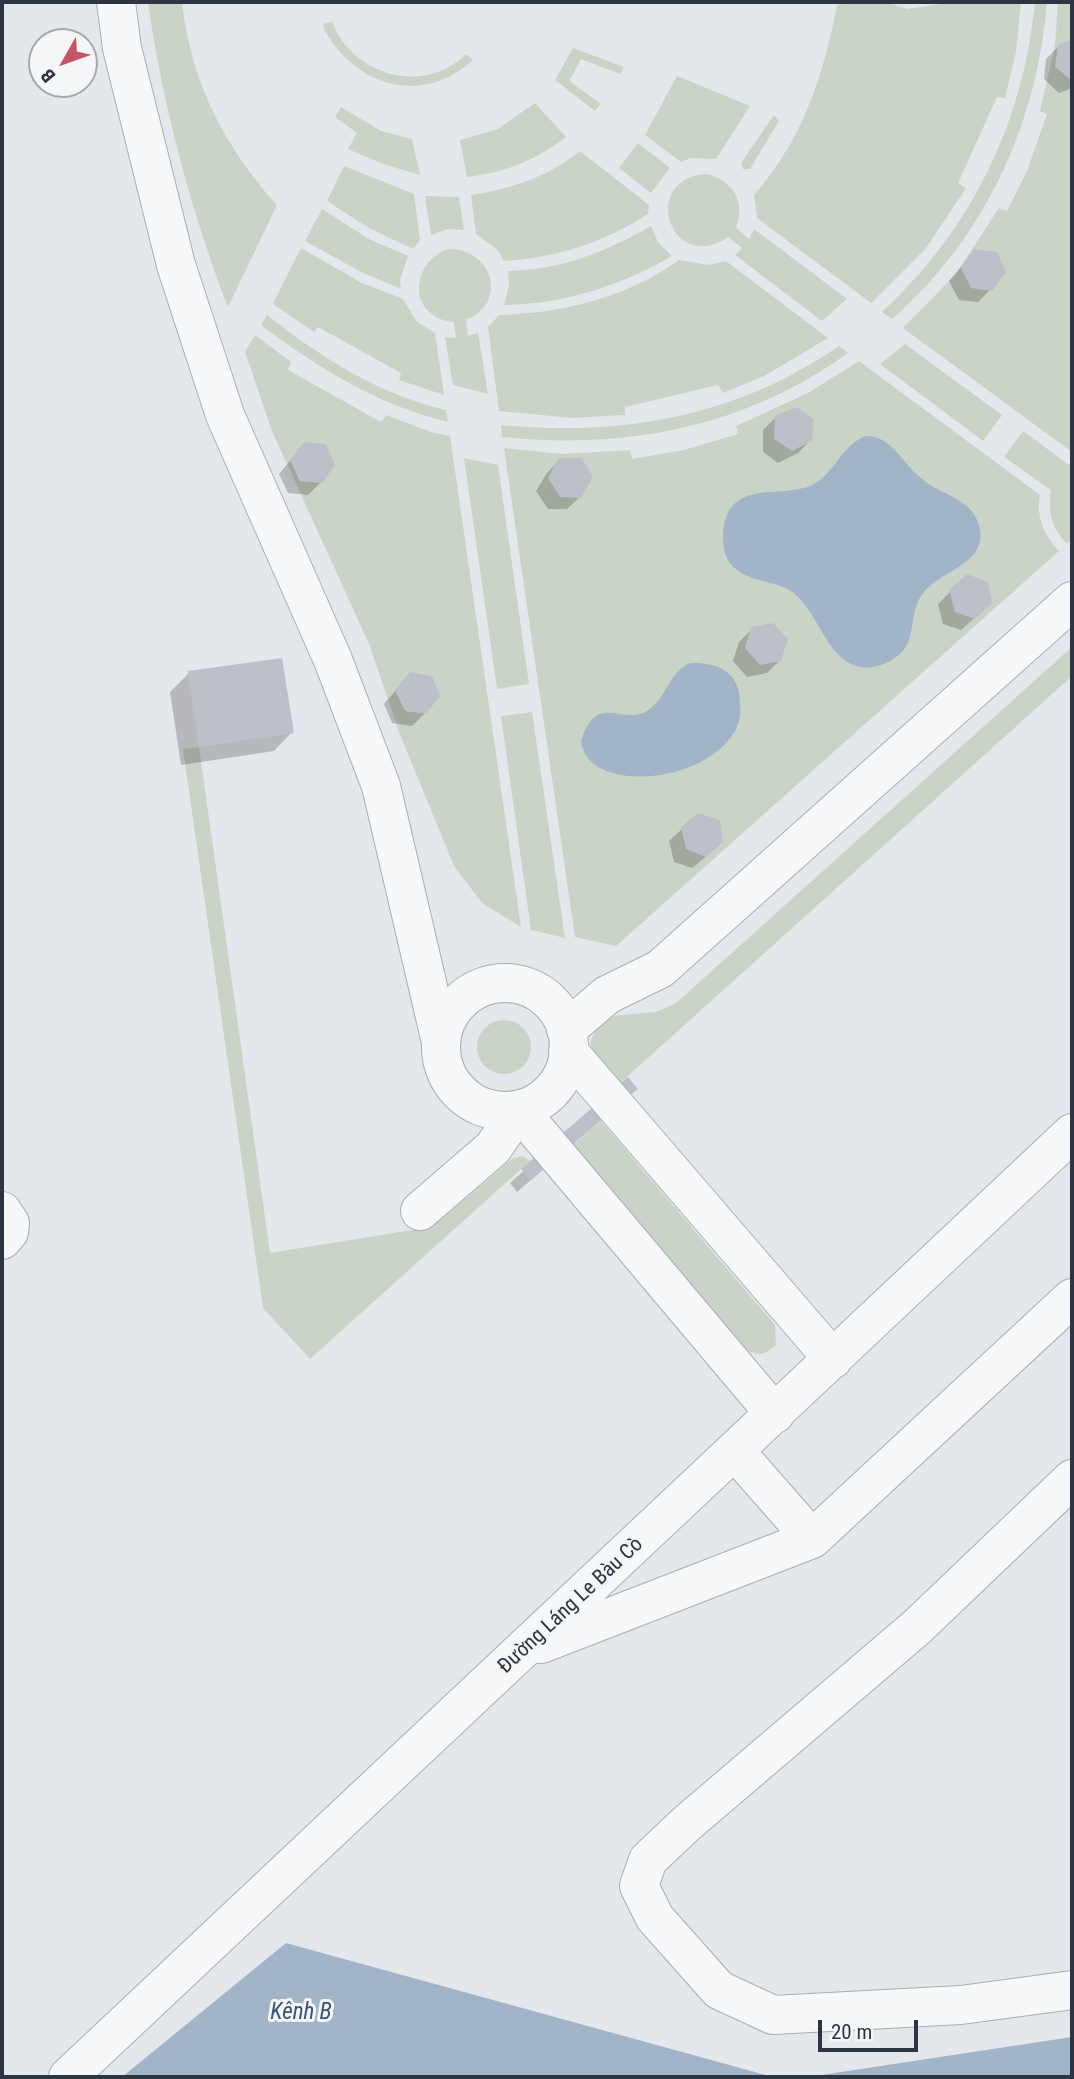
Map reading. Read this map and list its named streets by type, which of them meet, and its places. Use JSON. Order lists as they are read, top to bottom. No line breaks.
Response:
{"streets":{"street":["Đường Láng Le Bàu Cò"]},"water":["Kênh B"],"scale_bar":"20 m","north":"bottom left"}
